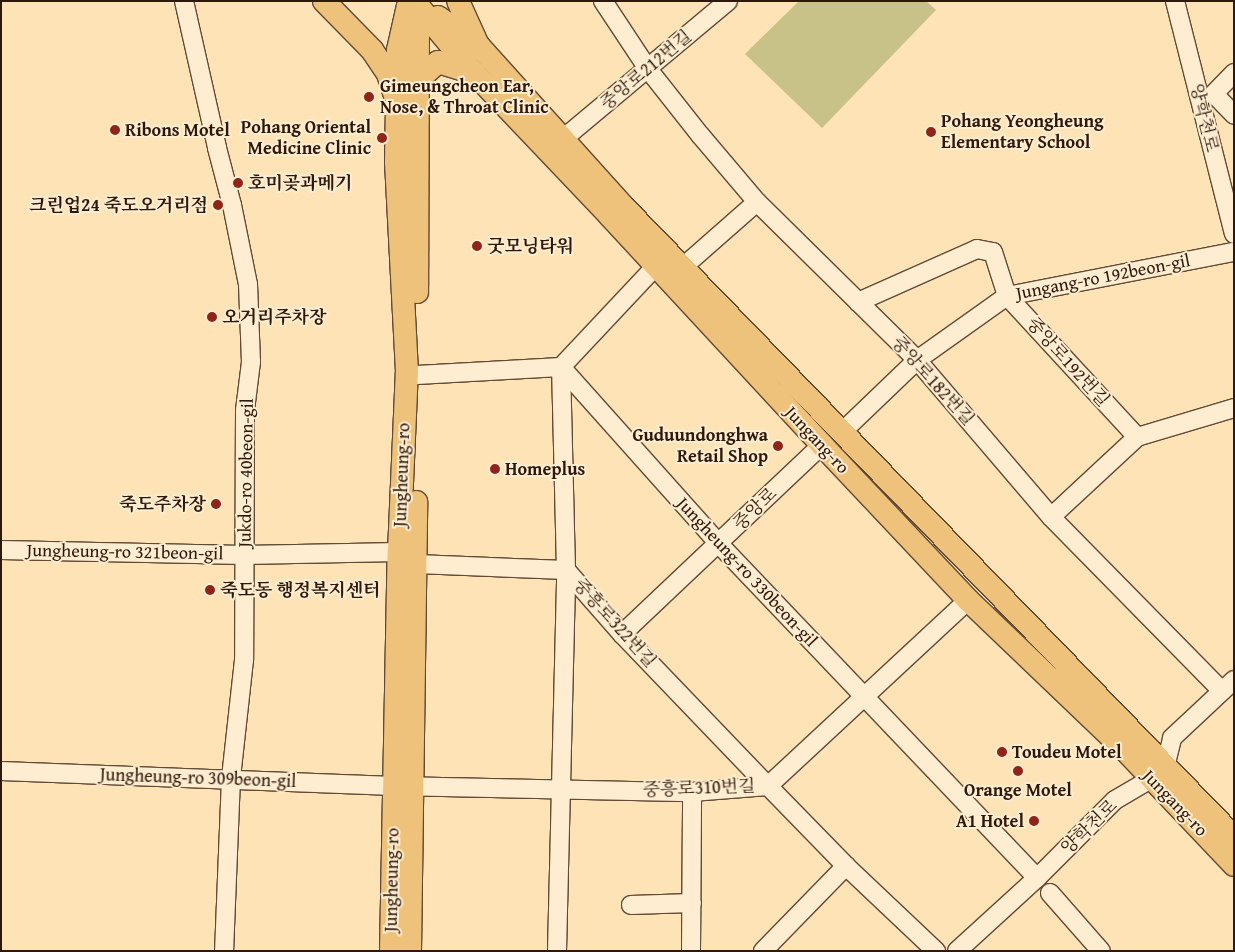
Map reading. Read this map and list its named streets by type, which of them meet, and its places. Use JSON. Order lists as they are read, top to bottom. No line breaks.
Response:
{"streets":{"main road":["Jungang-ro","Jungheung-ro"],"street":["중앙로212번길","양학천로","Jungang-ro 192beon-gil","중앙로192번길","중앙로182번길","Jukdo-ro 40beon-gil","중앙로","Jungheung-ro 321beon-gil","Jungheung-ro 330beon-gil","중흥로322번길","Jungheung-ro 309beon-gil","중흥로310번길"]},"crossings":[["중앙로212번길","중앙로182번길"],["중앙로212번길","Jungang-ro"],["양학천로","Jungang-ro"],["양학천로","Jungheung-ro 330beon-gil"],["Jungang-ro 192beon-gil","중앙로192번길"],["Jungang-ro 192beon-gil","중앙로182번길"],["Jungang-ro 192beon-gil","Jungang-ro"],["중앙로192번길","중앙로182번길"],["Jungang-ro","Jungheung-ro"],["Jungang-ro","중앙로"],["Jukdo-ro 40beon-gil","Jungheung-ro 321beon-gil"],["Jukdo-ro 40beon-gil","Jungheung-ro 309beon-gil"],["Jungheung-ro","Jungheung-ro 321beon-gil"],["Jungheung-ro","중흥로322번길"],["Jungheung-ro","Jungheung-ro 309beon-gil"],["Jungheung-ro","중흥로310번길"],["중앙로","Jungheung-ro 330beon-gil"],["중앙로","중흥로322번길"],["Jungheung-ro 321beon-gil","중흥로322번길"],["중흥로322번길","중흥로310번길"],["Jungheung-ro 309beon-gil","중흥로310번길"]],"places":["Gimeungcheon Ear, Nose, & Throat Clinic","Ribons Motel","Pohang Yeongheung Elementary School","Pohang Oriental Medicine Clinic","호미곶과메기","크린업24 죽도오거리점","굿모닝타워","오거리주차장","Guduundonghwa Retail Shop","Homeplus","죽도주차장","죽도동 행정복지센터","Toudeu Motel","Orange Motel","A1 Hotel"]}
